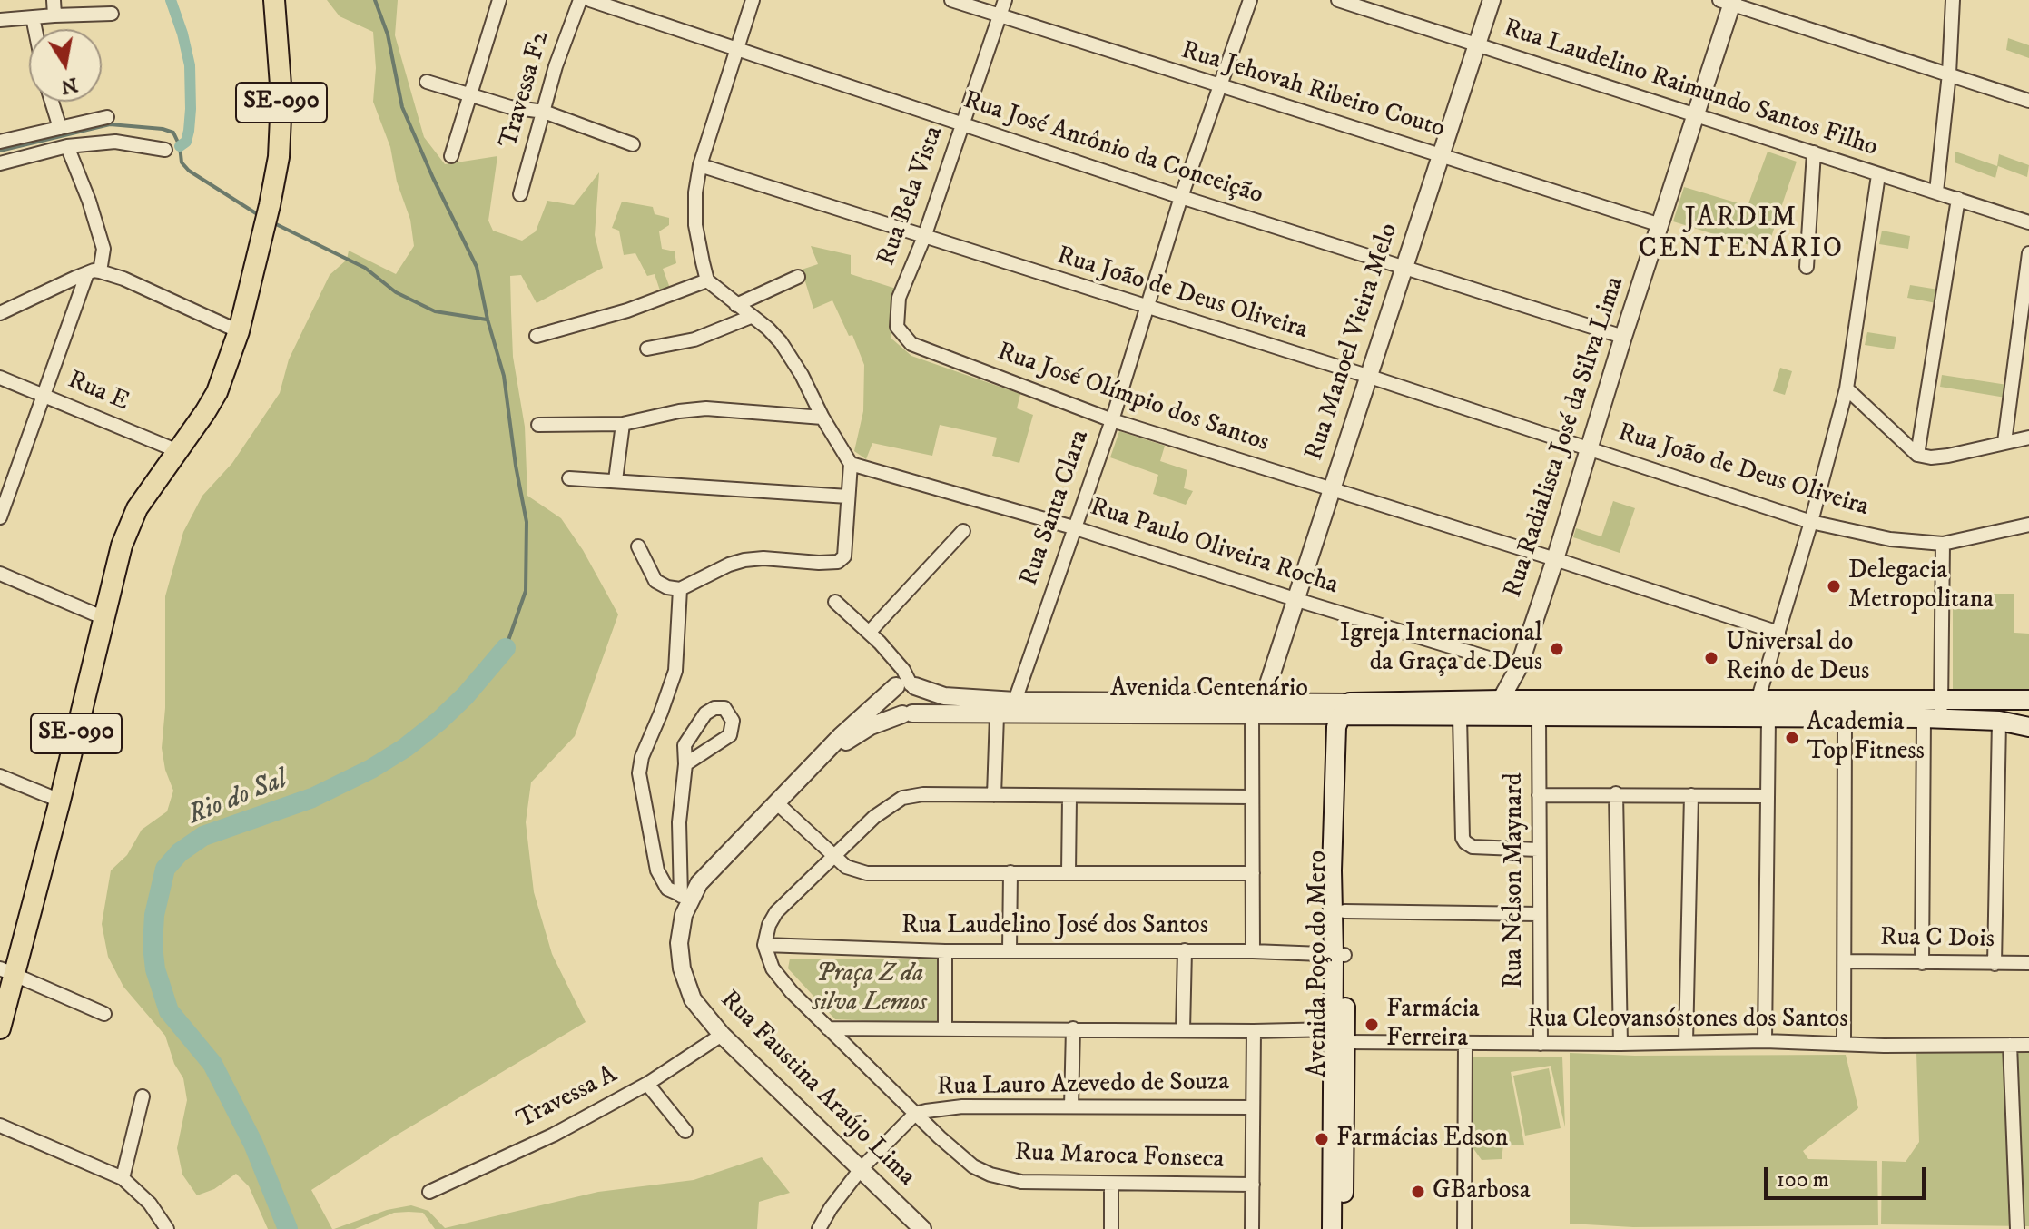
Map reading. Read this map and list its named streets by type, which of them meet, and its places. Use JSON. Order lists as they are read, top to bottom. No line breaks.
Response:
{"streets":{"main road":["SE-090","Avenida Centenário","Avenida Poço do Mero"],"street":["Rua Laudelino Raimundo Santos Filho","Travessa F2","Rua Jehovah Ribeiro Couto","Rua José Antônio da Conceição","Rua Bela Vista","Rua João de Deus Oliveira","Rua Manoel Vieira Melo","Rua E","Rua José Olímpio dos Santos","Rua Radialista José da Silva Lima","Rua Santa Clara","Rua Paulo Oliveira Rocha","Rua Nelson Maynard","Rua Laudelino José dos Santos","Rua C Dois","Rua Cleovansóstones dos Santos","Rua Lauro Azevedo de Souza","Rua Faustina Araújo Lima","Travessa A","Rua Maroca Fonseca"]},"crossings":[["Rua Laudelino Raimundo Santos Filho","Rua Manoel Vieira Melo"],["Rua Laudelino Raimundo Santos Filho","Rua Radialista José da Silva Lima"],["Rua Jehovah Ribeiro Couto","Rua Bela Vista"],["Rua Jehovah Ribeiro Couto","Rua Manoel Vieira Melo"],["Rua Jehovah Ribeiro Couto","Rua Radialista José da Silva Lima"],["Rua Jehovah Ribeiro Couto","Rua Santa Clara"],["SE-090","Rua E"],["Rua José Antônio da Conceição","Rua Bela Vista"],["Rua José Antônio da Conceição","Rua Manoel Vieira Melo"],["Rua José Antônio da Conceição","Rua Radialista José da Silva Lima"],["Rua José Antônio da Conceição","Rua Santa Clara"],["Rua Bela Vista","Rua João de Deus Oliveira"],["Rua Bela Vista","Rua José Olímpio dos Santos"],["Rua João de Deus Oliveira","Rua Manoel Vieira Melo"],["Rua João de Deus Oliveira","Rua Radialista José da Silva Lima"],["Rua João de Deus Oliveira","Rua Santa Clara"],["Rua Manoel Vieira Melo","Rua José Olímpio dos Santos"],["Rua Manoel Vieira Melo","Rua Paulo Oliveira Rocha"],["Rua Manoel Vieira Melo","Avenida Centenário"],["Rua José Olímpio dos Santos","Rua Radialista José da Silva Lima"],["Rua José Olímpio dos Santos","Rua Santa Clara"],["Rua Radialista José da Silva Lima","Rua Paulo Oliveira Rocha"],["Rua Radialista José da Silva Lima","Avenida Centenário"],["Rua Santa Clara","Rua Paulo Oliveira Rocha"],["Rua Santa Clara","Avenida Centenário"],["Avenida Centenário","Rua Nelson Maynard"],["Avenida Centenário","Avenida Poço do Mero"],["Avenida Centenário","Rua Faustina Araújo Lima"],["Rua Nelson Maynard","Rua Cleovansóstones dos Santos"],["Rua Laudelino José dos Santos","Avenida Poço do Mero"],["Rua Laudelino José dos Santos","Rua Maroca Fonseca"],["Avenida Poço do Mero","Rua Cleovansóstones dos Santos"],["Rua Cleovansóstones dos Santos","Rua Maroca Fonseca"],["Rua Lauro Azevedo de Souza","Rua Maroca Fonseca"],["Rua Faustina Araújo Lima","Travessa A"]],"districts":["JARDIM CENTENÁRIO"],"water":["Rio do Sal"],"parks":["Praça Z da silva Lemos"],"places":["Delegacia Metropolitana","Igreja Internacional da Graça de Deus","Universal do Reino de Deus","Academia Top Fitness","Farmácia Ferreira","Farmácias Edson","GBarbosa"],"scale_bar":"100 m","north":"bottom"}
